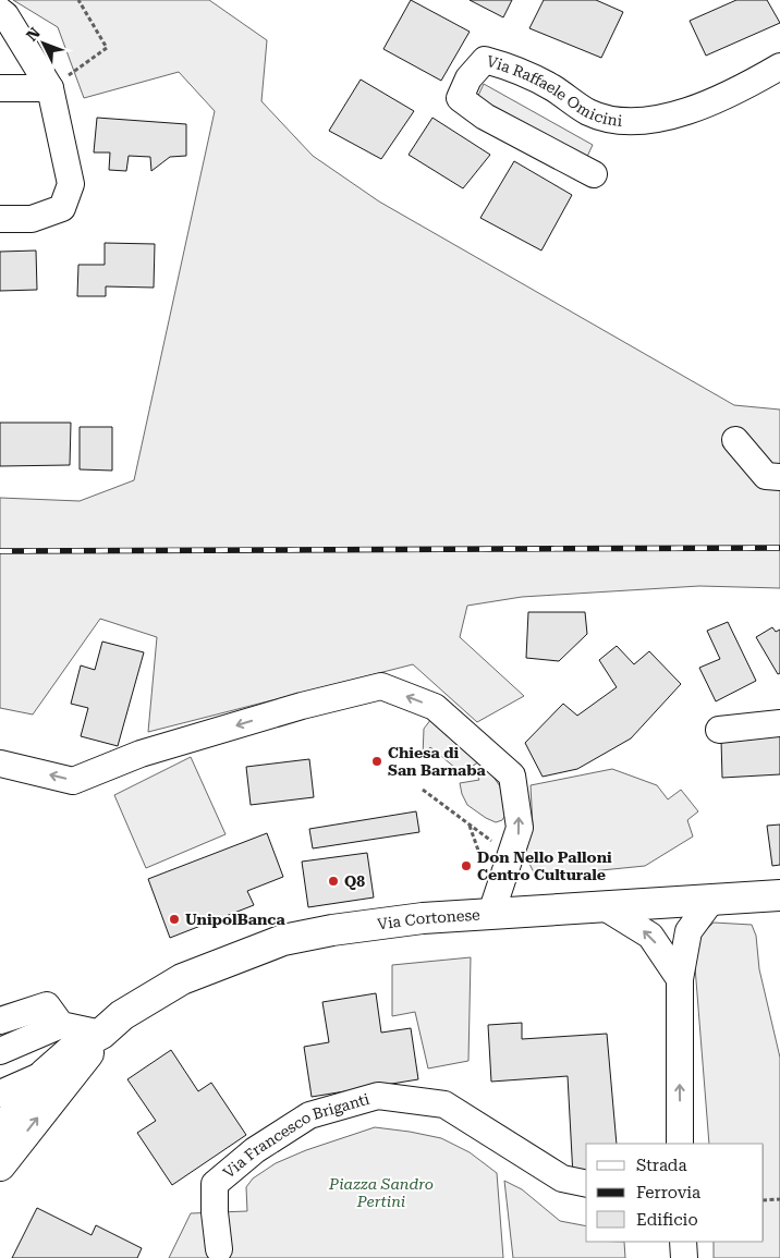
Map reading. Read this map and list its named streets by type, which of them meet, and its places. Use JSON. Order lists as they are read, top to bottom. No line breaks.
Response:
{"streets":{"main road":["Via Cortonese"],"street":["Via Raffaele Omicini","Via Francesco Briganti"]},"parks":["Piazza Sandro Pertini"],"places":["Chiesa di San Barnaba","Don Nello Palloni Centro Culturale","Q8","UnipolBanca"],"legend":["Strada","Ferrovia","Edificio"],"north":"top left"}
